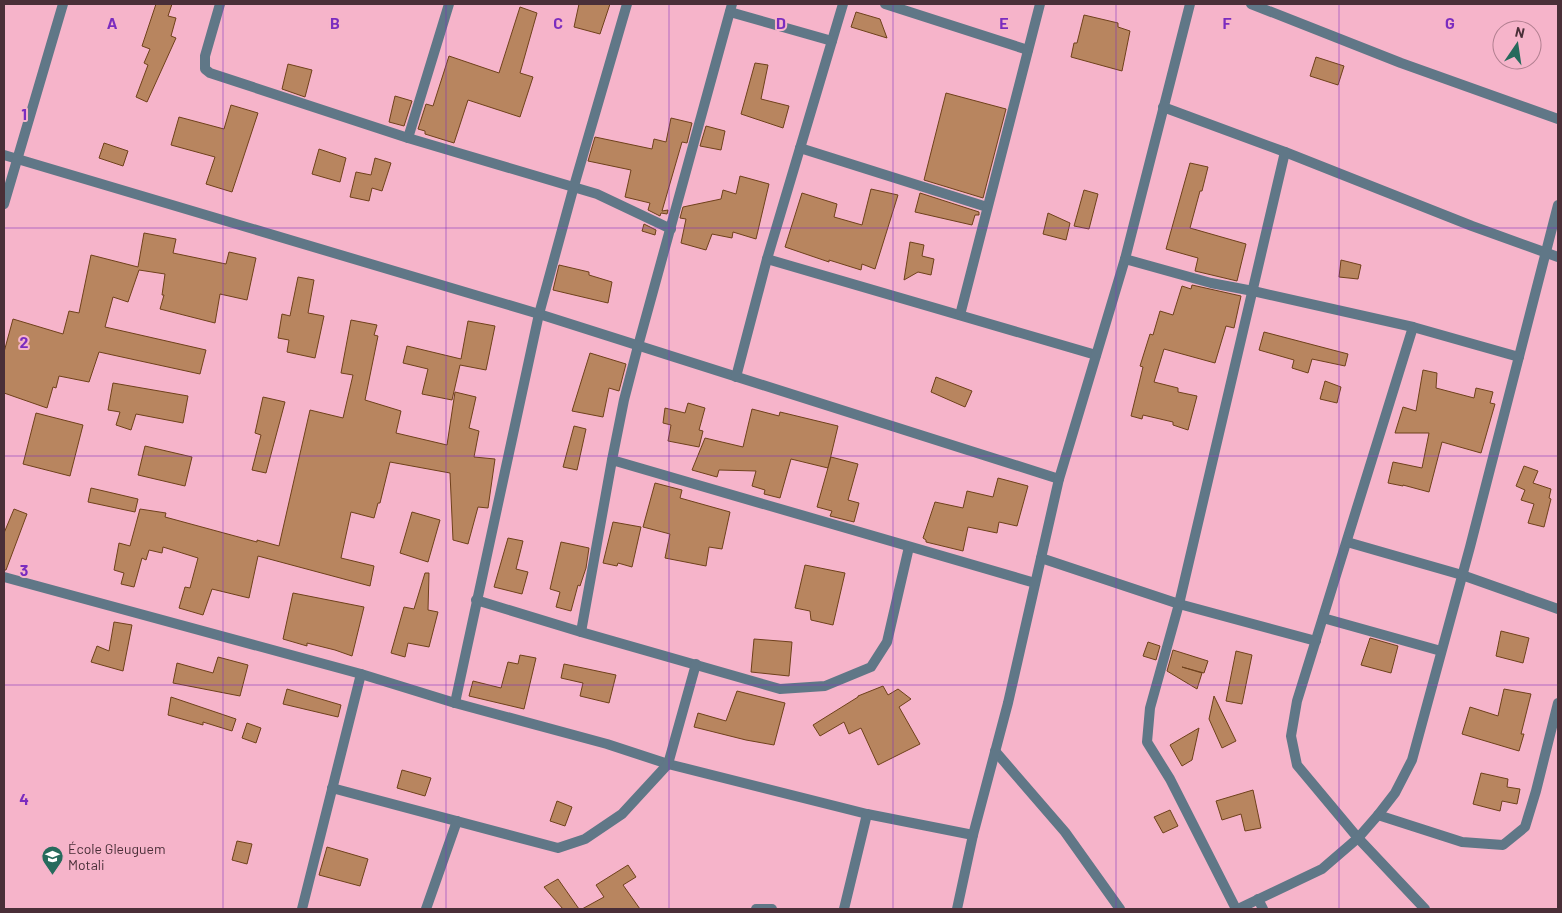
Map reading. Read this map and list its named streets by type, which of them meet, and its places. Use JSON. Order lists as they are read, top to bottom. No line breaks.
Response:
{"places":{"school or university":["École Gleuguem Motali"]},"north":"top","grid":{"columns":["A","B","C","D","E","F","G"],"rows":["1","2","3","4"]}}
